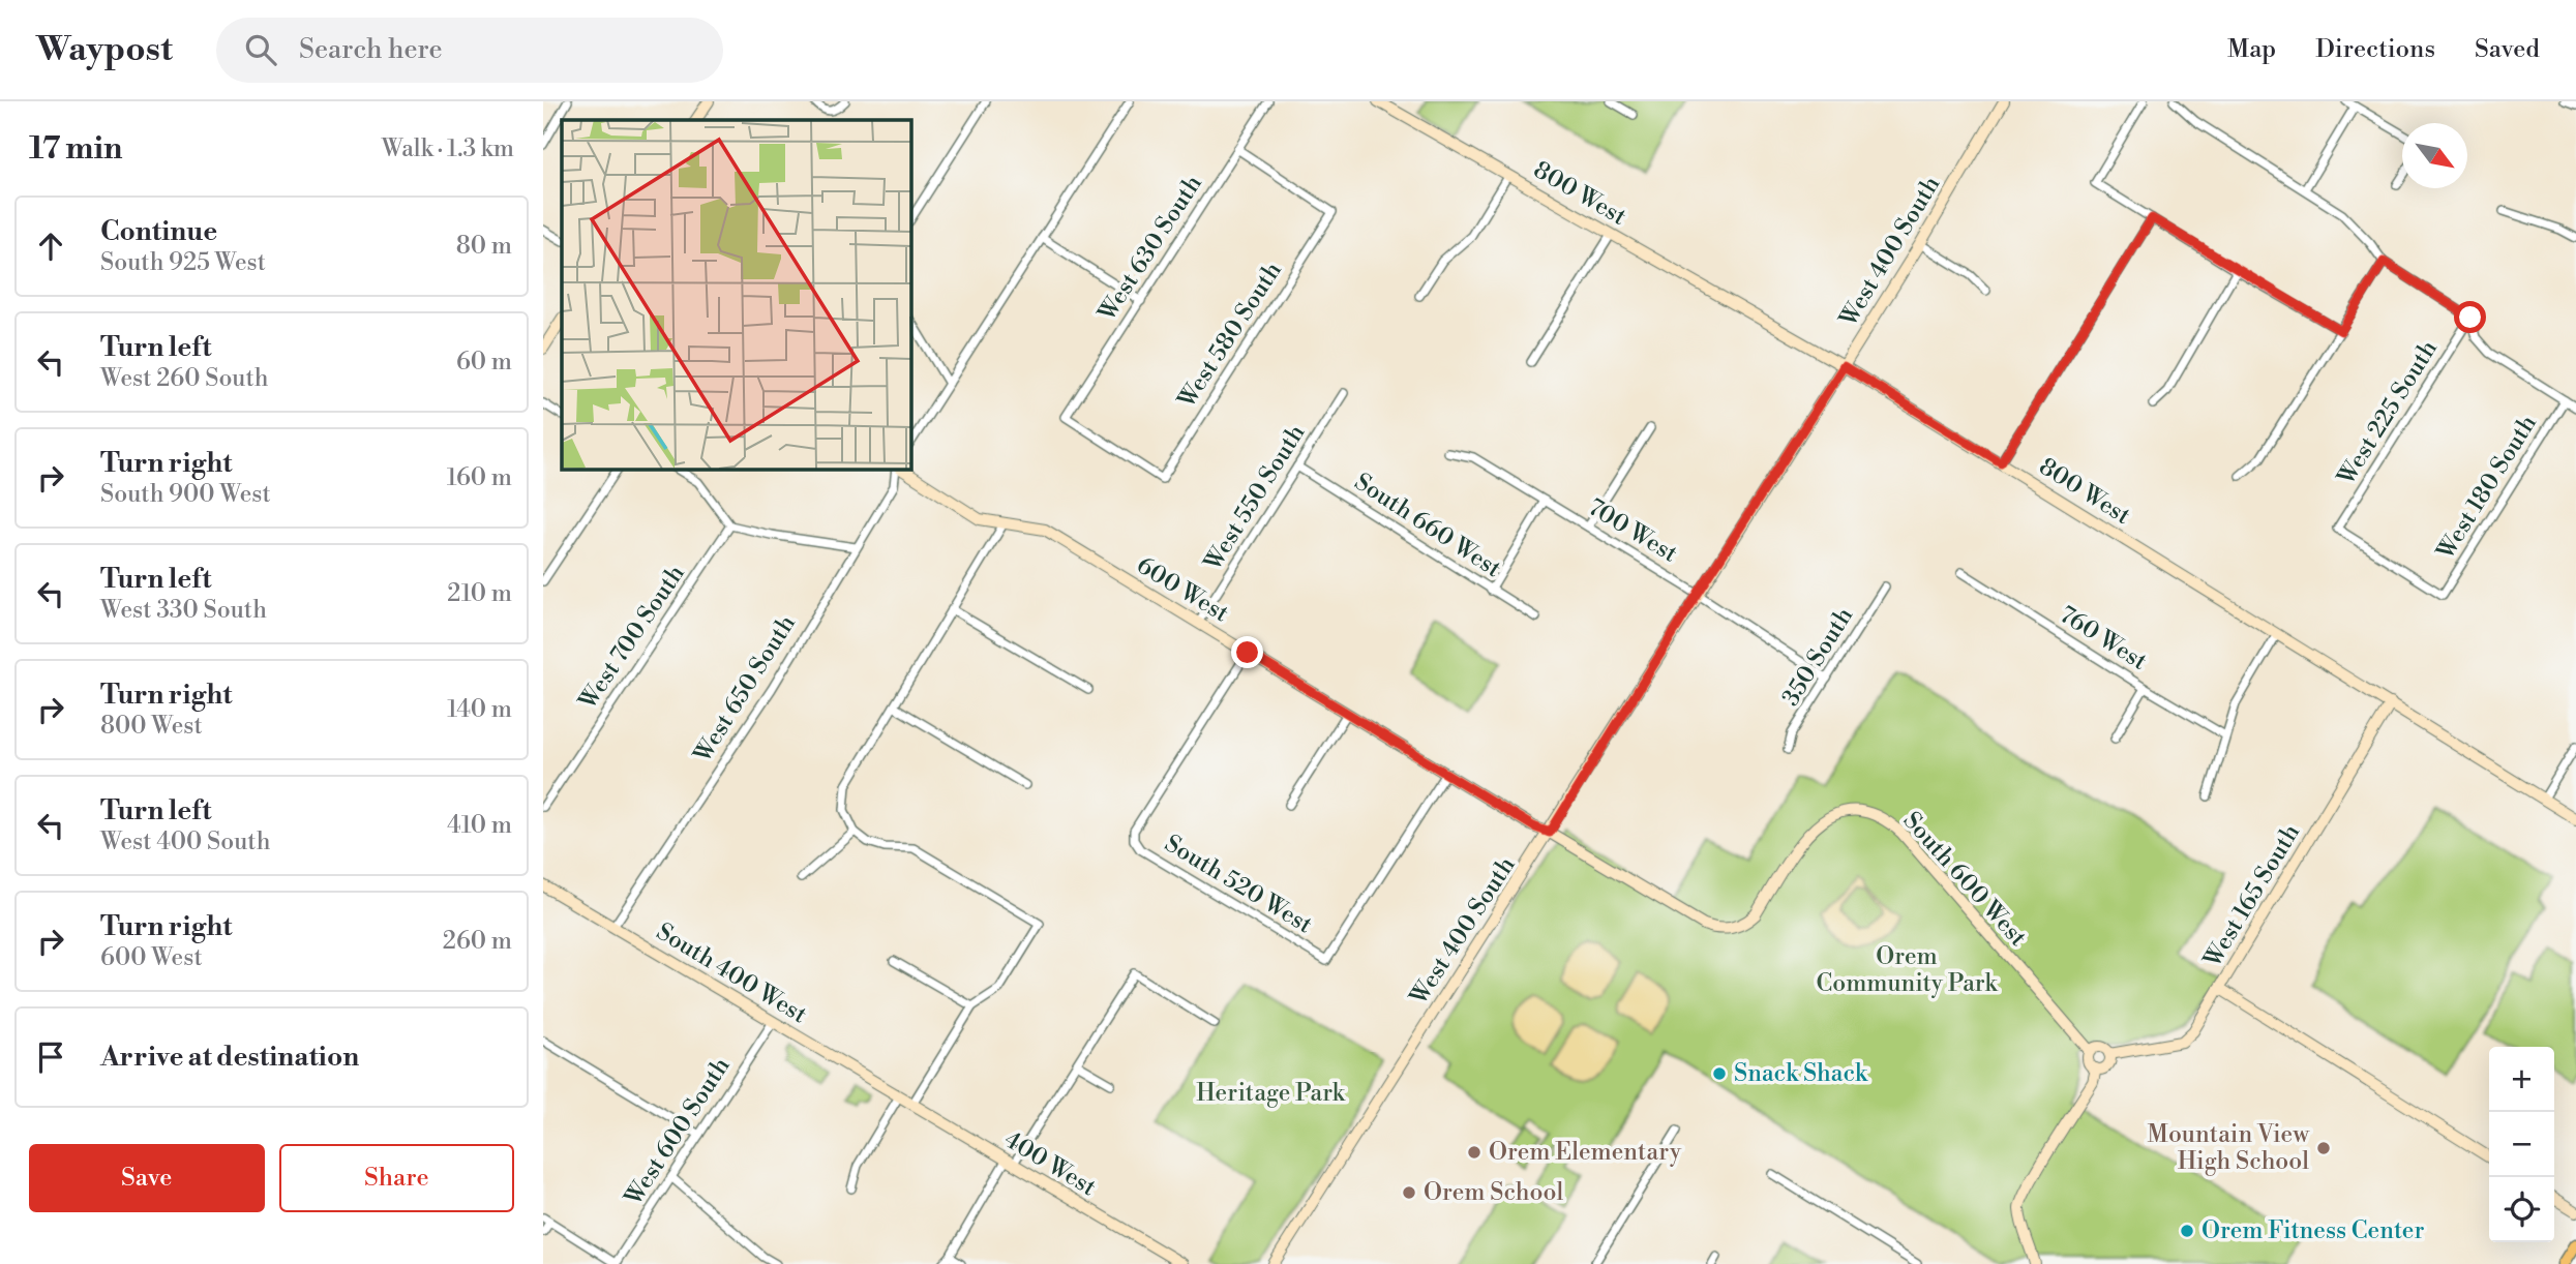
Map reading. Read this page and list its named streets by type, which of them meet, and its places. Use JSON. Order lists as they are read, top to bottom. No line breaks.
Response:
{"streets":{"street":["800 West","West 630 South","West 400 South","West 580 South","West 225 South","West 180 South","West 550 South","South 660 West","700 West","600 West","West 700 South","760 West","350 South","West 650 South","South 600 West","South 520 West","West 165 South","South 400 West","West 600 South","400 West"]},"crossings":[["800 West","West 400 South"],["800 West","West 165 South"],["West 630 South","West 580 South"],["West 400 South","700 West"],["West 400 South","600 West"],["West 400 South","South 600 West"],["West 225 South","West 180 South"],["West 550 South","South 660 West"],["West 550 South","600 West"],["700 West","350 South"],["600 West","South 600 West"],["600 West","South 520 West"],["West 650 South","South 400 West"],["South 600 West","West 165 South"],["South 400 West","West 600 South"],["South 400 West","400 West"]],"parks":["Orem Community Park","Heritage Park"],"places":["Snack Shack","Mountain View High School","Orem Elementary","Orem School","Orem Fitness Center"],"north":"bottom right","page":{"header":"Waypost","search":"Search here","nav":["Map","Directions","Saved"],"heading":["17 min","Walk · 1.3 km"],"list":[["Continue","South 925 West","80 m"],["Turn left","West 260 South","60 m"],["Turn right","South 900 West","160 m"],["Turn left","West 330 South","210 m"],["Turn right","800 West","140 m"],["Turn left","West 400 South","410 m"],["Turn right","600 West","260 m"],"Arrive at destination"],"map_buttons":["+","−"],"buttons":["Save","Share"]}}
